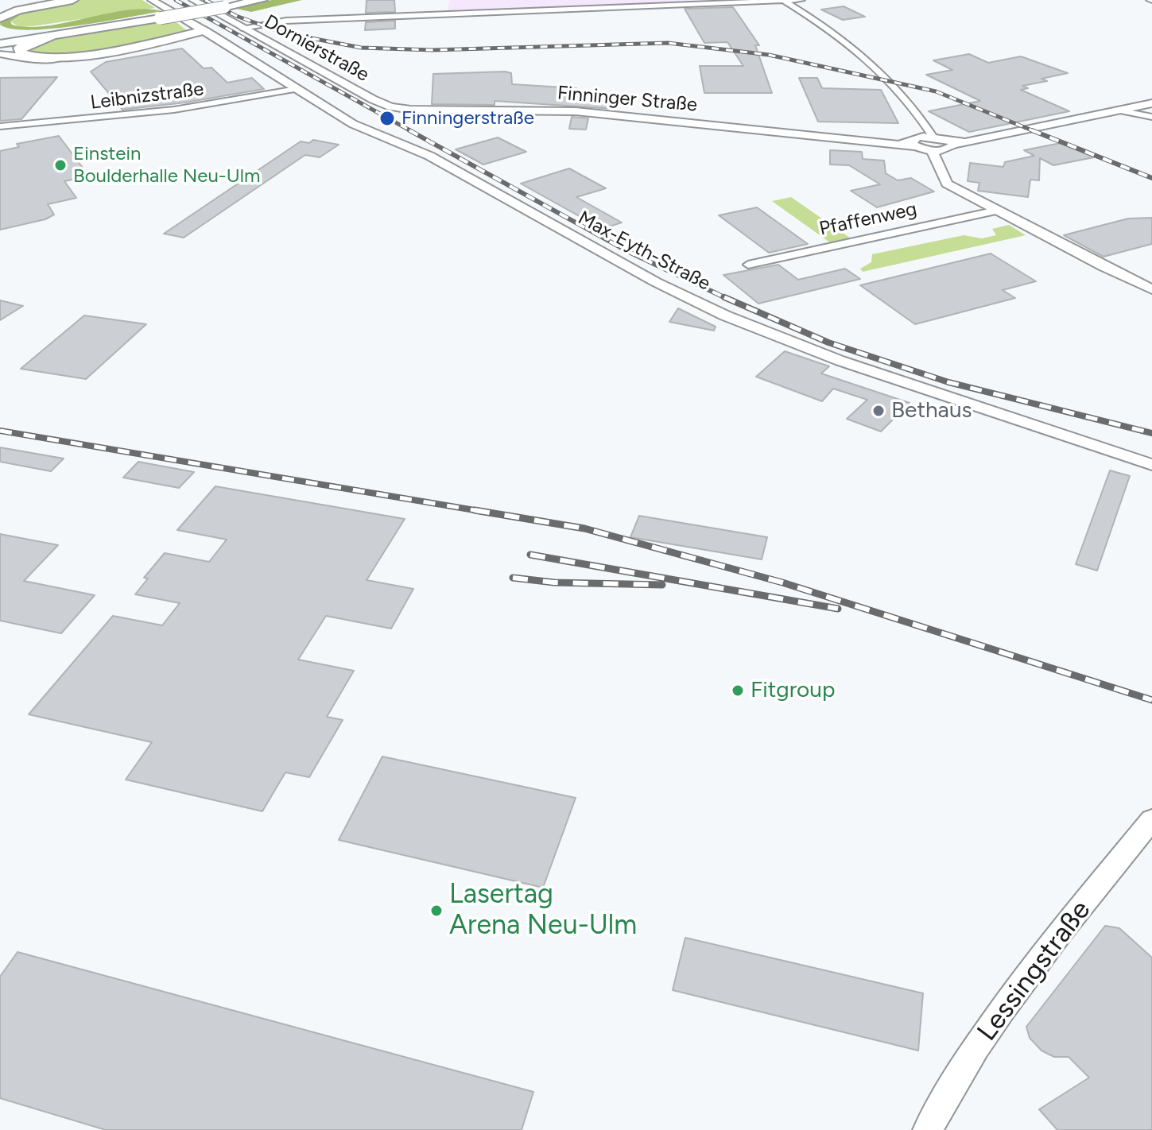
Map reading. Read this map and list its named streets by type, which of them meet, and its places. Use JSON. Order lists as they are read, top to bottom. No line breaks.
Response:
{"streets":{"main road":["Lessingstraße"],"street":["Dornierstraße","Leibnizstraße","Finninger Straße","Pfaffenweg","Max-Eyth-Straße"]},"crossings":[["Dornierstraße","Finninger Straße"],["Leibnizstraße","Max-Eyth-Straße"]],"places":["Finningerstraße","Einstein Boulderhalle Neu-Ulm","Bethaus","Fitgroup","Lasertag Arena Neu-Ulm"]}
